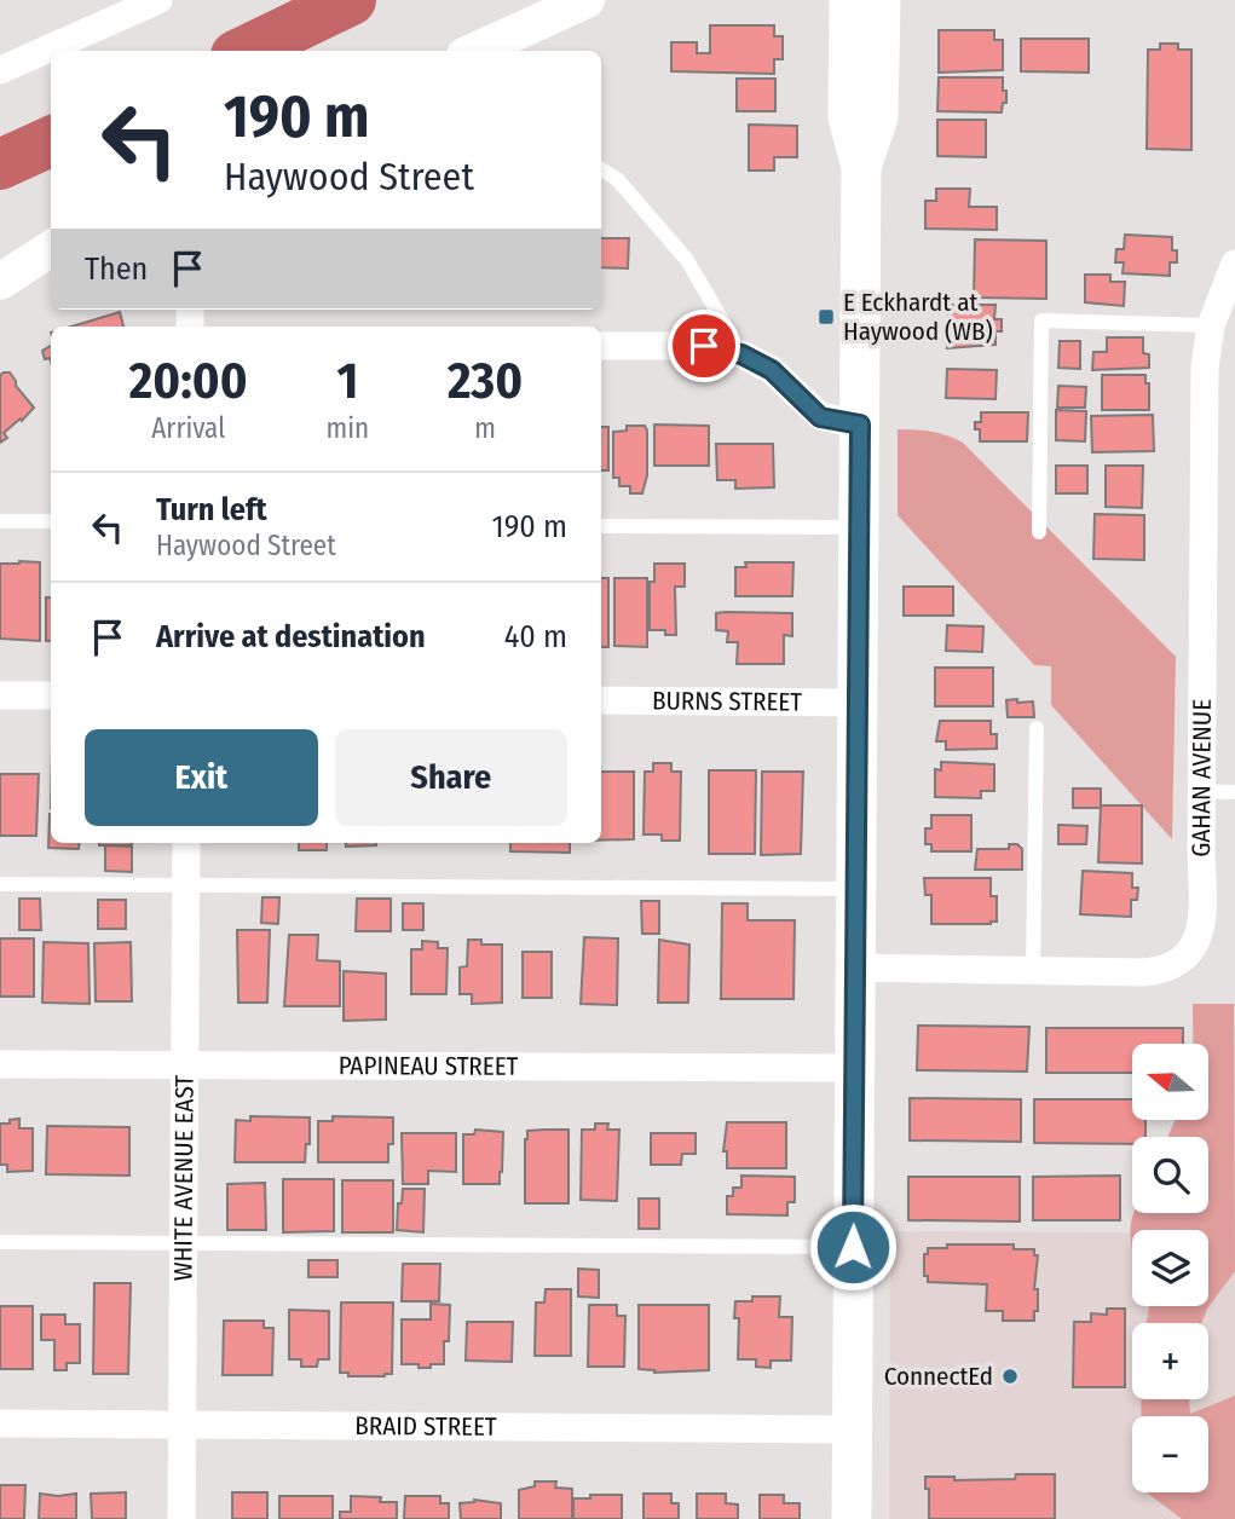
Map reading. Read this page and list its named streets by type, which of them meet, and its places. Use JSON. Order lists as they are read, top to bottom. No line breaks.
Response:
{"streets":{"street":["BURNS STREET","GAHAN AVENUE","PAPINEAU STREET","WHITE AVENUE EAST","BRAID STREET"]},"crossings":[["PAPINEAU STREET","WHITE AVENUE EAST"],["WHITE AVENUE EAST","BRAID STREET"]],"places":{"transit":["E Eckhardt at Haywood (WB)"],"other":["ConnectEd"]},"north":"left","page":{"turn":["190 m","Haywood Street"],"then":"Then","eta":["20:00","Arrival","1","min","230","m"],"list":[{"name":"Turn left","note":"Haywood Street","value":"190 m"},{"name":"Arrive at destination","value":"40 m"}],"buttons":["Exit","Share"],"map_buttons":["+","−"]}}
